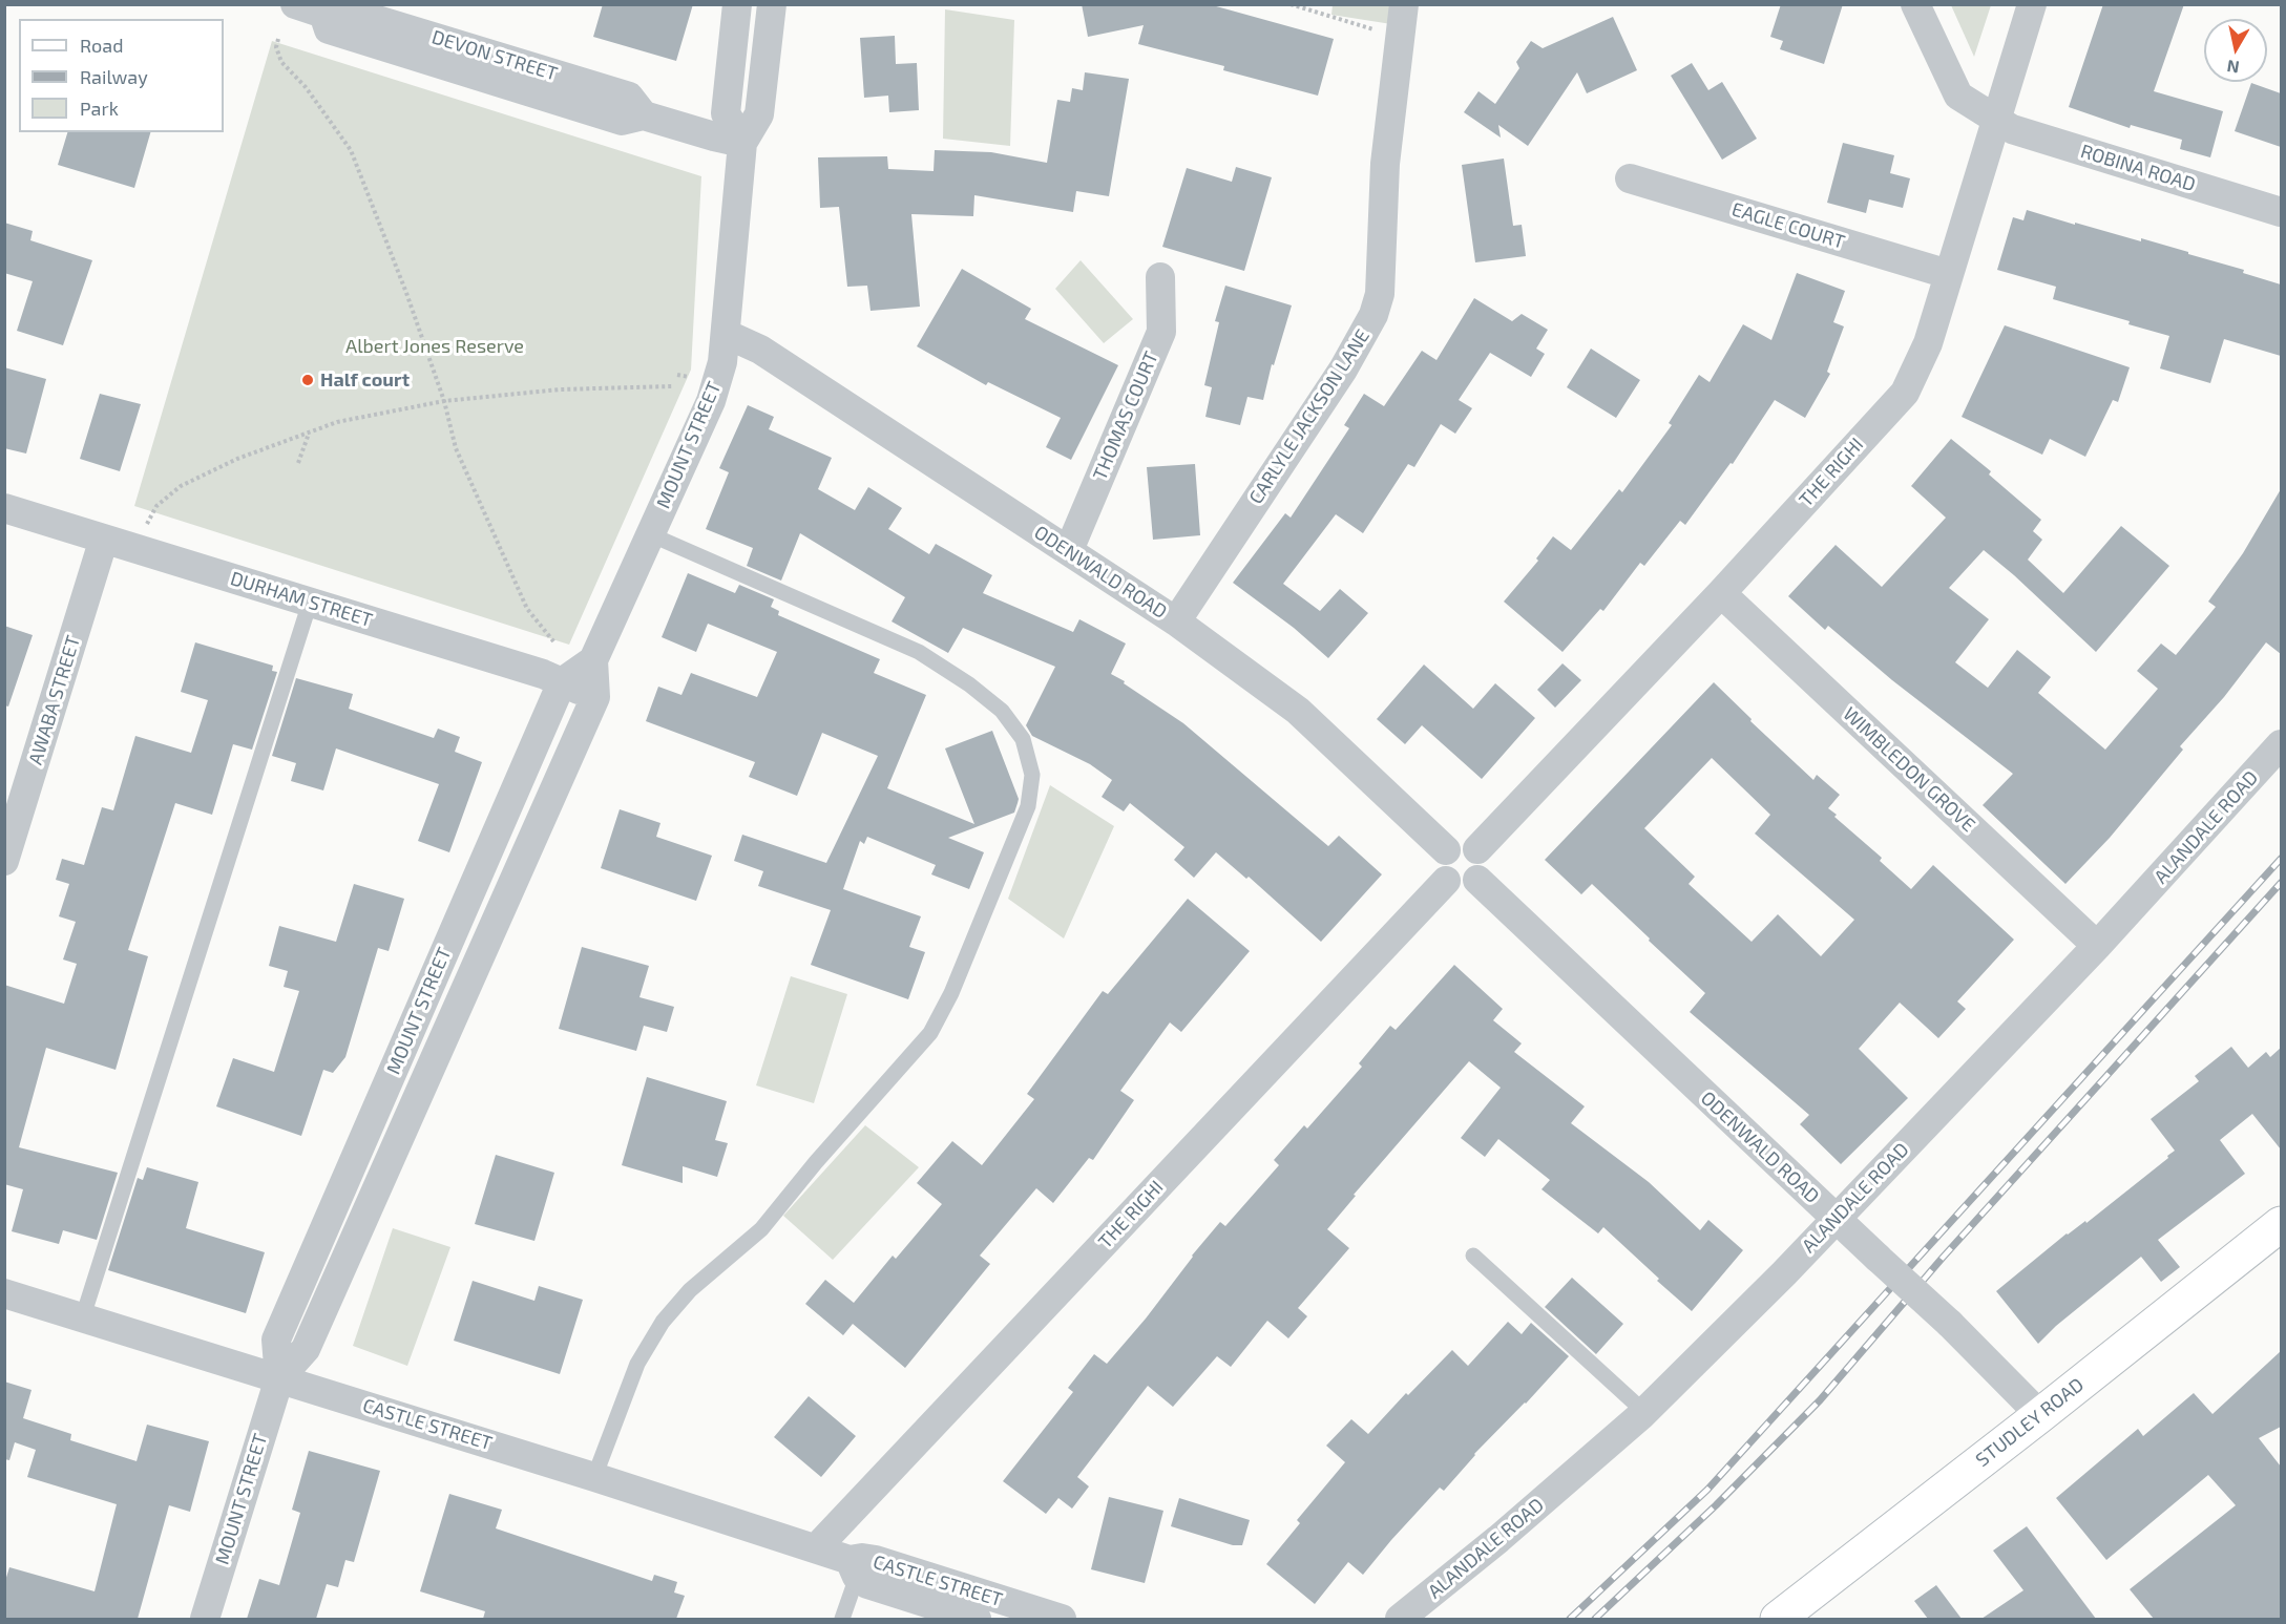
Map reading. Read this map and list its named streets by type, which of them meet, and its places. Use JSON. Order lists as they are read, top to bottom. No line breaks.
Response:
{"streets":{"street":["DEVON STREET","ROBINA ROAD","EAGLE COURT","THOMAS COURT","CARLYLE JACKSON LANE","MOUNT STREET","THE RIGHI","ODENWALD ROAD","DURHAM STREET","AWABA STREET","WIMBLEDON GROVE","ALANDALE ROAD","STUDLEY ROAD","CASTLE STREET"]},"crossings":[["DEVON STREET","MOUNT STREET"],["ROBINA ROAD","THE RIGHI"],["EAGLE COURT","THE RIGHI"],["THOMAS COURT","ODENWALD ROAD"],["CARLYLE JACKSON LANE","ODENWALD ROAD"],["MOUNT STREET","ODENWALD ROAD"],["MOUNT STREET","DURHAM STREET"],["MOUNT STREET","CASTLE STREET"],["THE RIGHI","ODENWALD ROAD"],["THE RIGHI","WIMBLEDON GROVE"],["THE RIGHI","CASTLE STREET"],["ODENWALD ROAD","ALANDALE ROAD"],["ODENWALD ROAD","STUDLEY ROAD"],["DURHAM STREET","AWABA STREET"],["WIMBLEDON GROVE","ALANDALE ROAD"]],"parks":["Albert Jones Reserve"],"places":["Half court"],"legend":["Road","Railway","Park"],"north":"bottom"}
